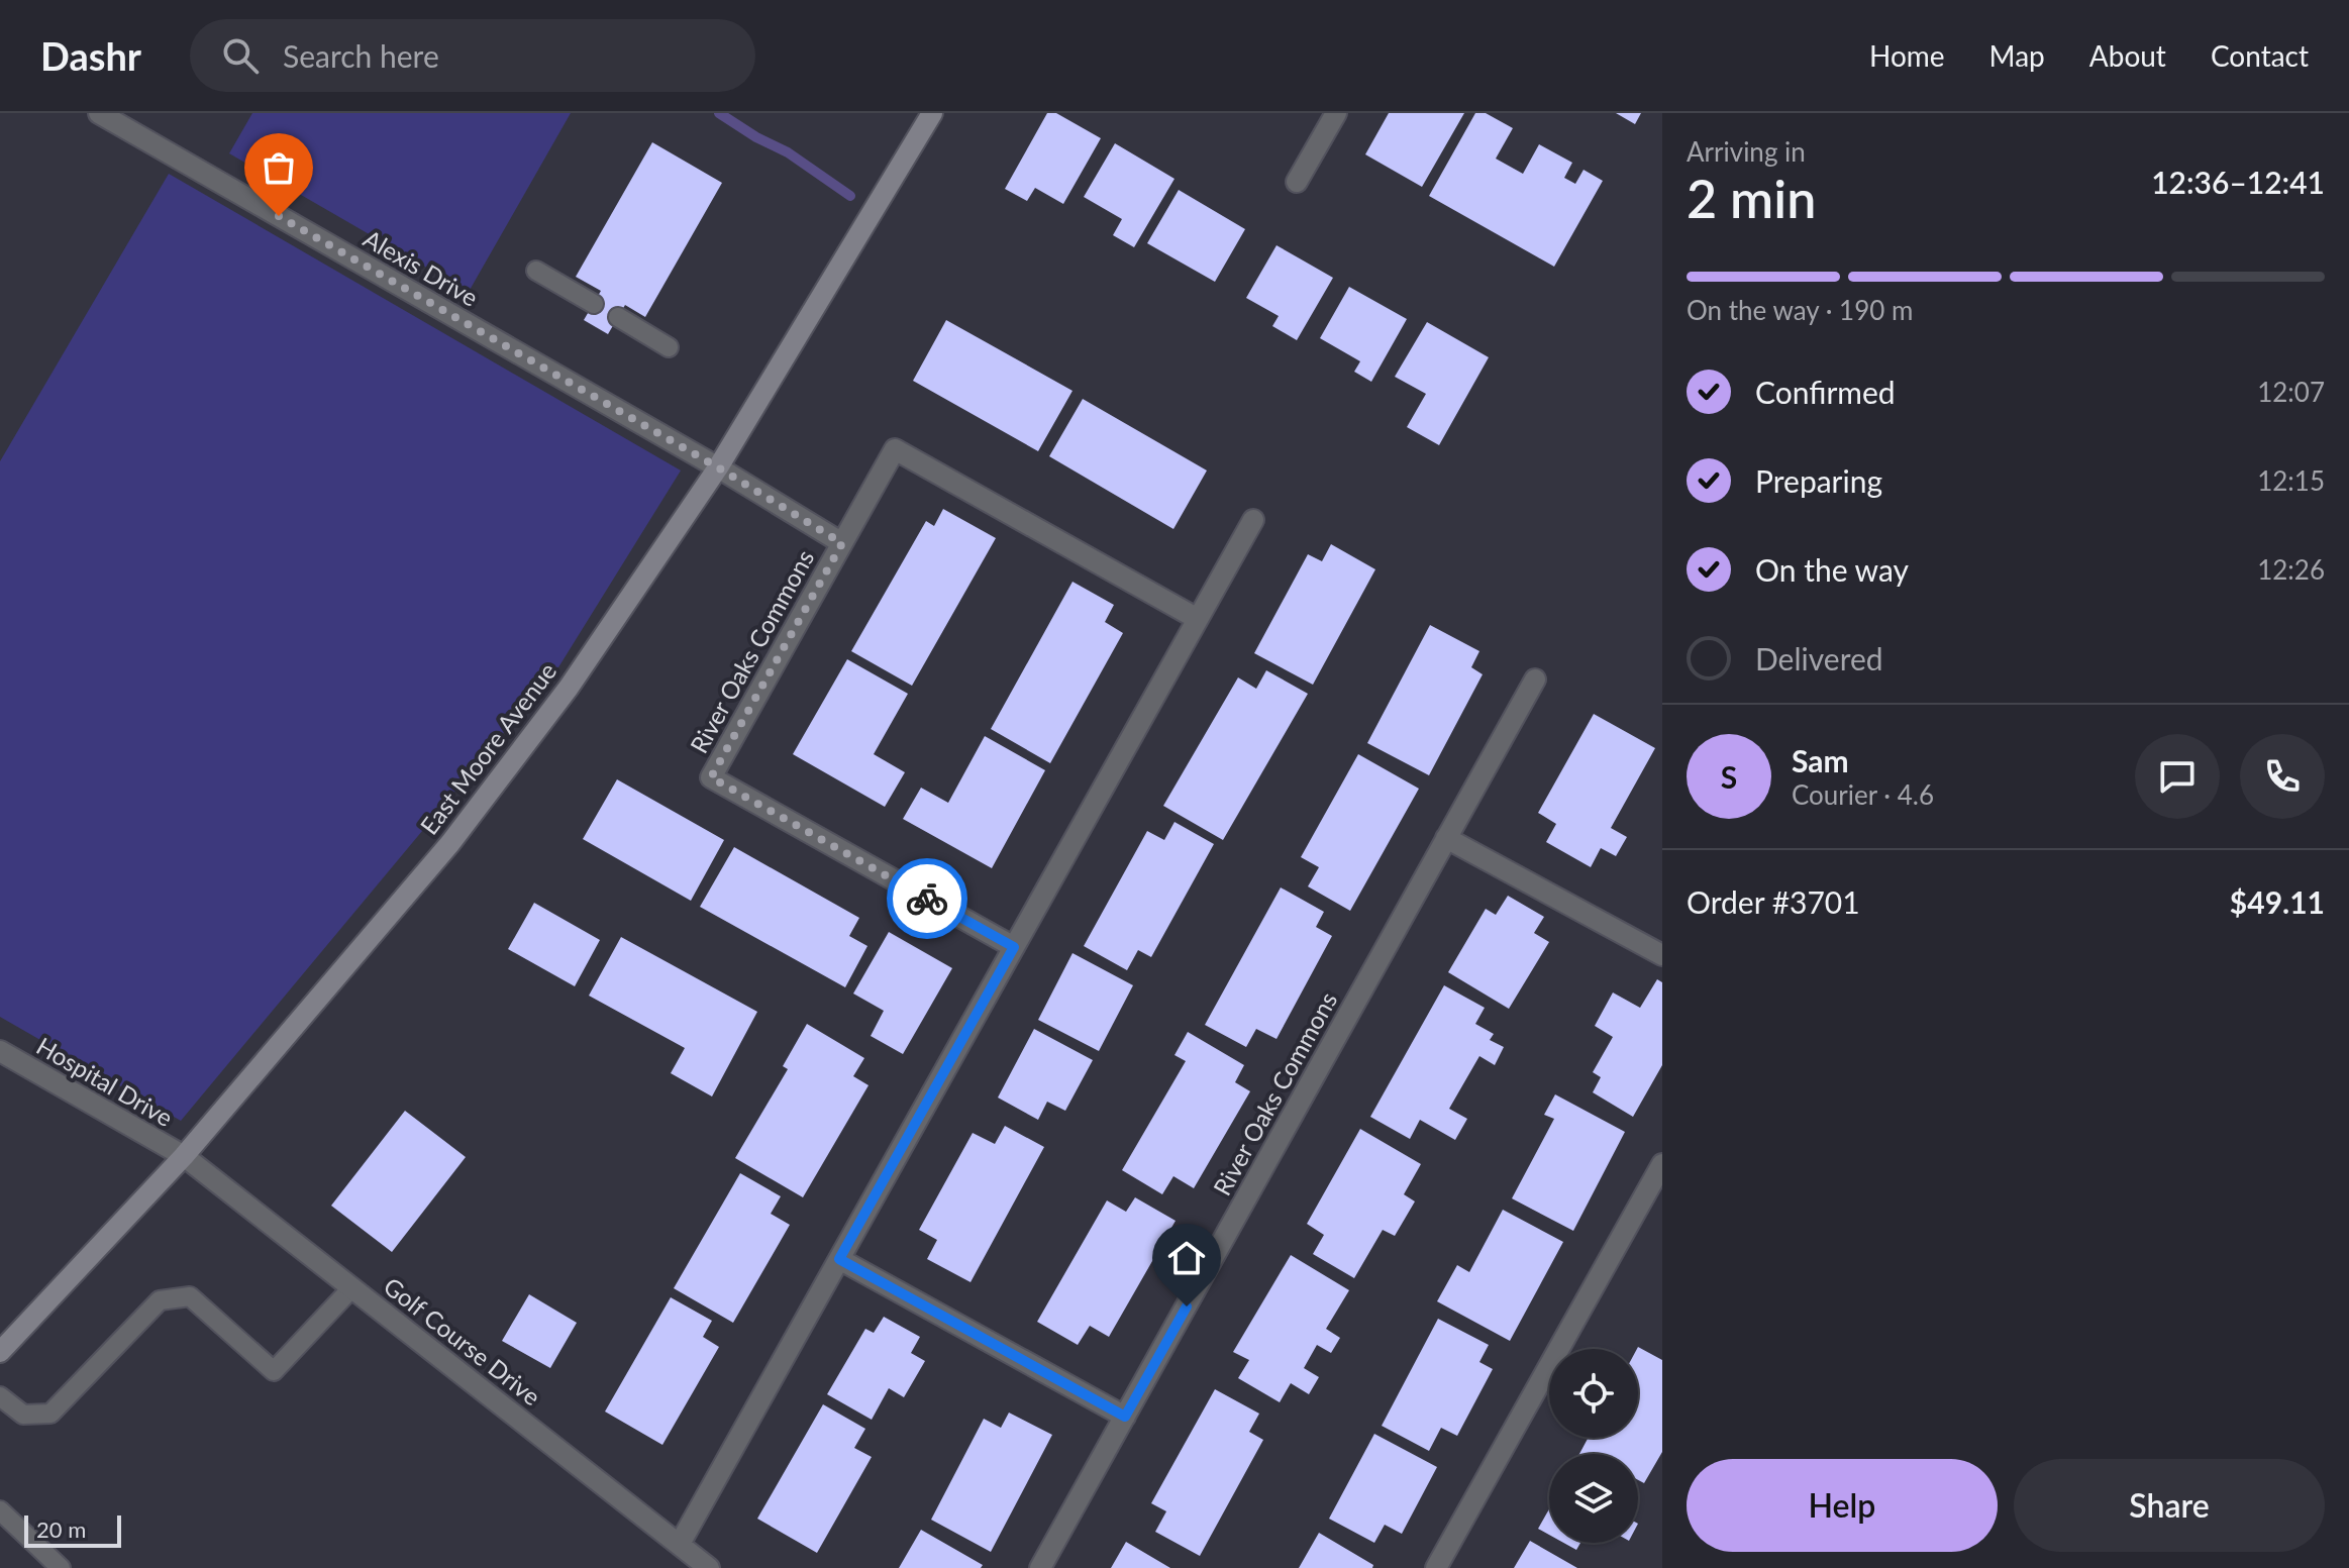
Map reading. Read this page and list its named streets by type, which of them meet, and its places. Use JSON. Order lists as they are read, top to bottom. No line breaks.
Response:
{"streets":{"street":["Alexis Drive","River Oaks Commons","East Moore Avenue","Hospital Drive","Golf Course Drive"]},"crossings":[["Alexis Drive","River Oaks Commons"],["Alexis Drive","East Moore Avenue"],["River Oaks Commons","East Moore Avenue"],["East Moore Avenue","Hospital Drive"],["East Moore Avenue","Golf Course Drive"],["Hospital Drive","Golf Course Drive"]],"scale_bar":"20 m","page":{"header":"Dashr","search":"Search here","nav":["Home","Map","About","Contact"],"heading":["2 min","Arriving in","12:36–12:41"],"panel":["Sam","Courier · 4.6","Order #3701","$49.11"],"bar":"On the way · 190 m","list":[["Confirmed","12:07"],["Preparing","12:15"],["On the way","12:26"],"Delivered"],"round":"S","buttons":["Help","Share"],"scale":"20 m"}}
